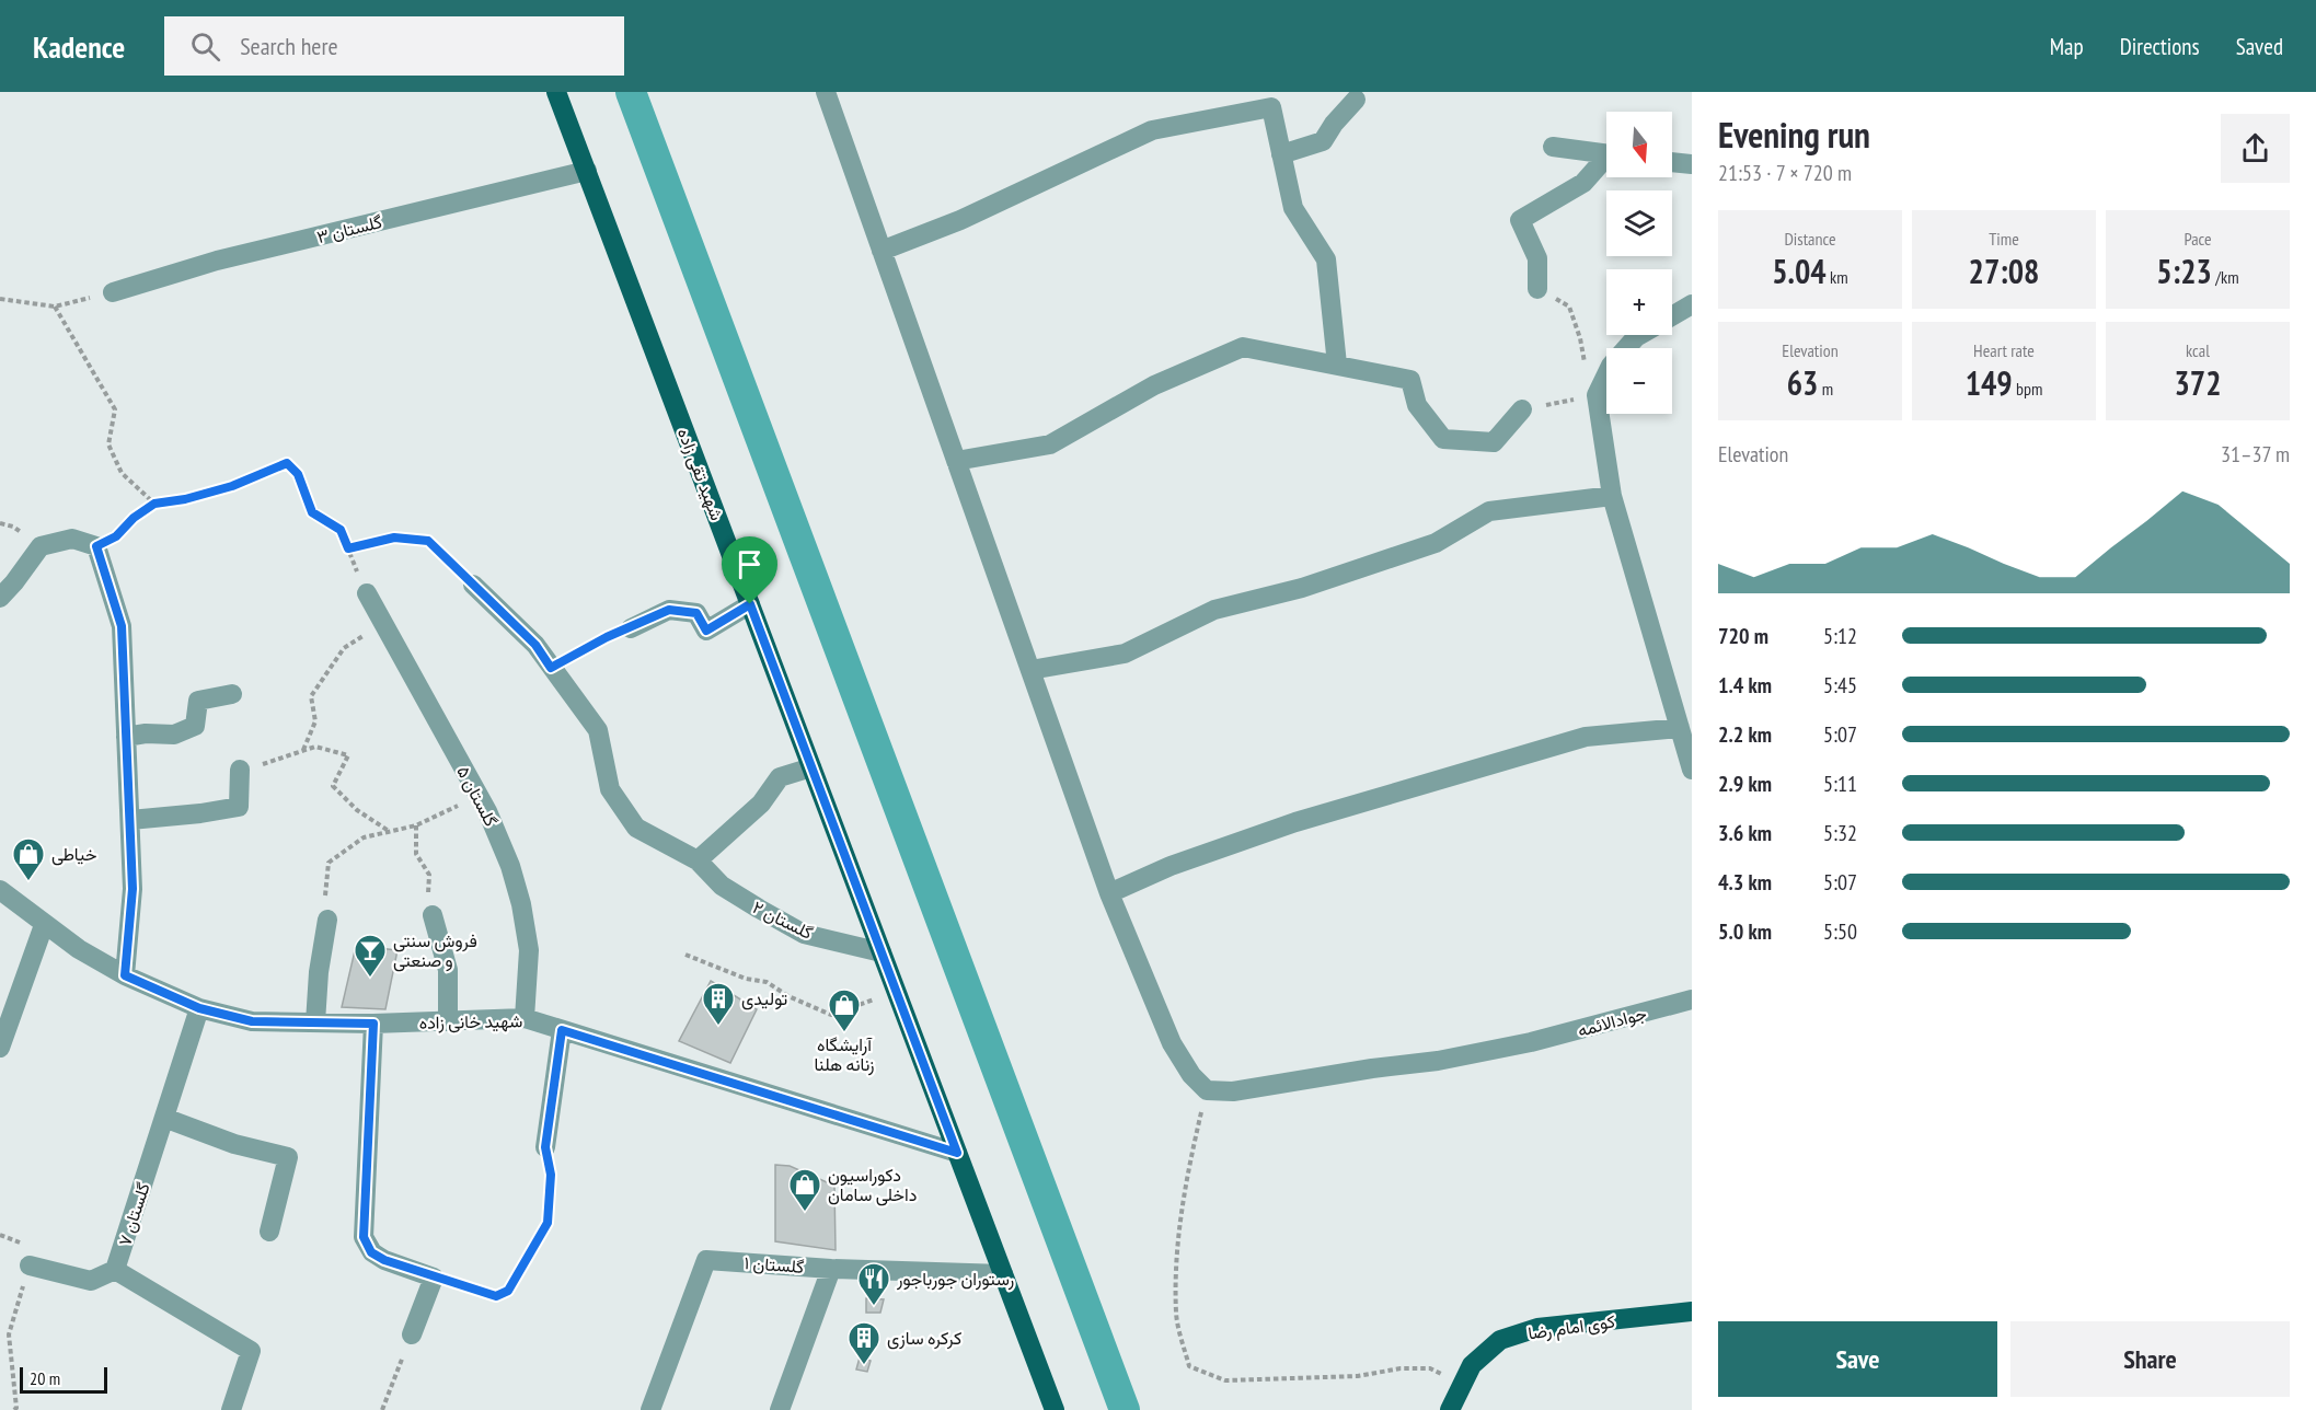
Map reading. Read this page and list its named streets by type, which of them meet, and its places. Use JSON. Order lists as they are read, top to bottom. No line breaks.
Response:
{"streets":{"main road":["شهید تقی زاده","کوی امام رضا"],"street":["گلستان ۳","گلستان ۵","گلستان ۲","شهید خانی زاده","جوادالائمه","گلستان ٧","گلستان ۱"]},"crossings":[["گلستان ۳","شهید تقی زاده"],["شهید تقی زاده","گلستان ۲"],["شهید تقی زاده","شهید خانی زاده"],["شهید تقی زاده","گلستان ۱"],["گلستان ۵","شهید خانی زاده"],["شهید خانی زاده","گلستان ٧"]],"places":{"shop":["خیاطی","آرایشگاه زنانه هلنا","دکوراسیون داخلی سامان"],"bar":["فروش سنتی و صنعتی"],"building":["تولیدی","کرکره سازی"],"restaurant":["رستوران جورباجور"]},"scale_bar":"20 m","north":"bottom","page":{"header":"Kadence","search":"Search here","nav":["Map","Directions","Saved"],"heading":["Evening run","21:53 · 7 × 720 m"],"map_buttons":["+","−"],"stats":[["Distance","5.04 km"],["Time","27:08"],["Pace","5:23 /km"],["Elevation","63 m"],["Heart rate","149 bpm"],["kcal","372"]],"chart":["Elevation","31–37 m"],"list":[{"name":"720 m","note":"5:12"},{"name":"1.4 km","note":"5:45"},{"name":"2.2 km","note":"5:07"},{"name":"2.9 km","note":"5:11"},{"name":"3.6 km","note":"5:32"},{"name":"4.3 km","note":"5:07"},{"name":"5.0 km","note":"5:50"}],"buttons":["Save","Share"],"scale":"20 m"}}
